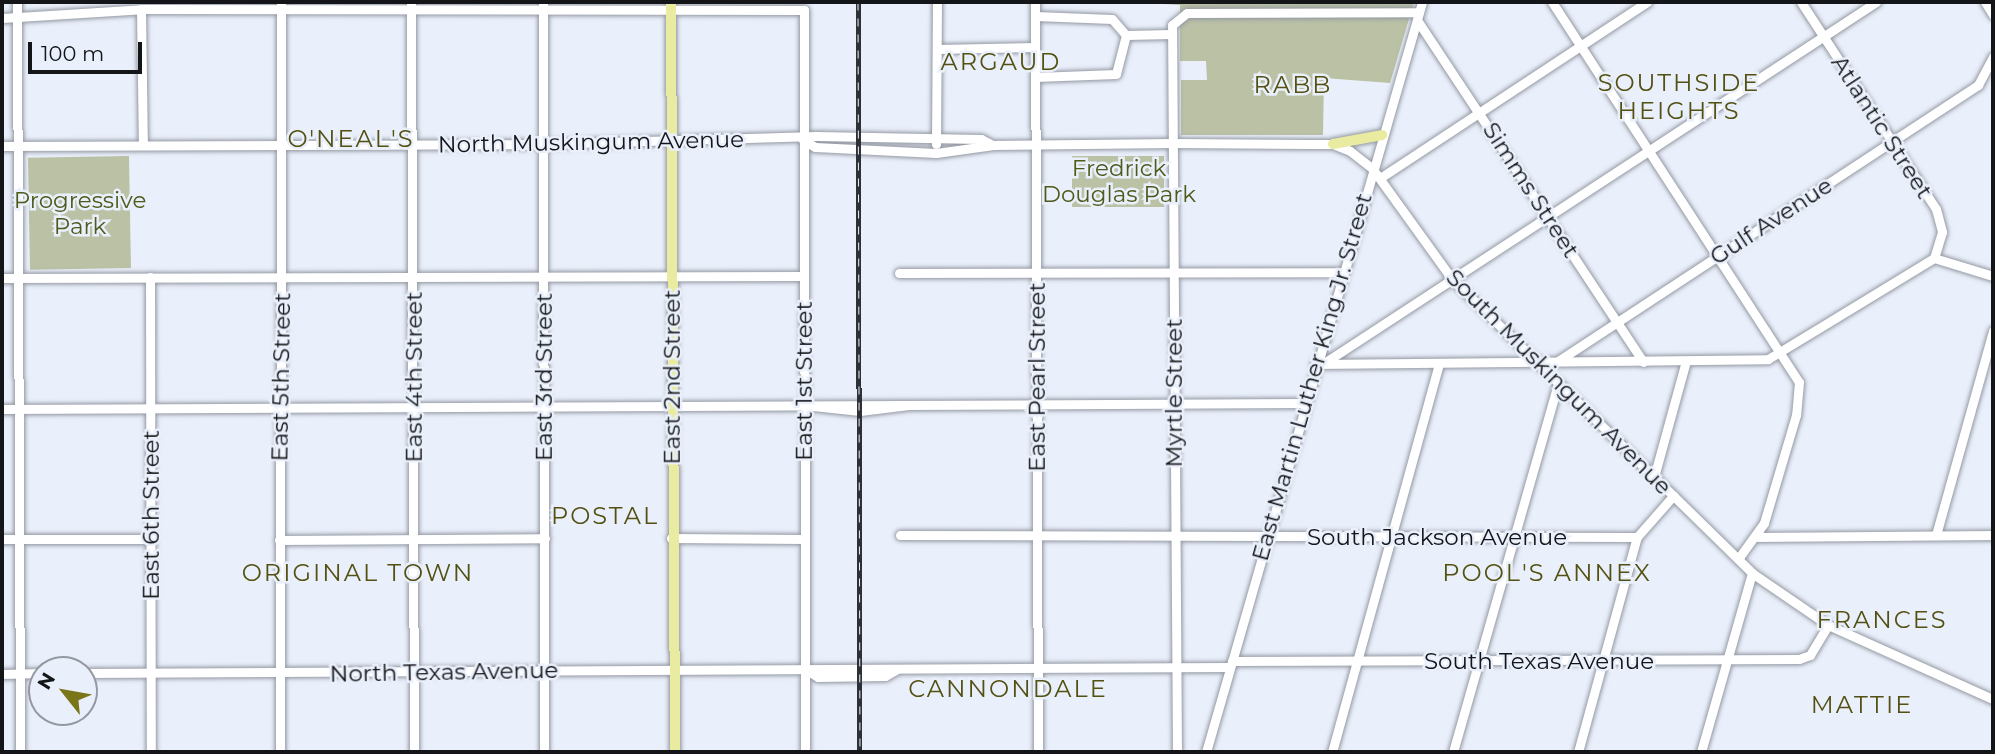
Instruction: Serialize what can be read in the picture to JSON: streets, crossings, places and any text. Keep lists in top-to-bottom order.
{
  "streets": {
    "main road": ["East 2nd Street"],
    "street": [
      "Atlantic Street",
      "North Muskingum Avenue",
      "Simms Street",
      "Gulf Avenue",
      "East 5th Street",
      "East 4th Street",
      "East 3rd Street",
      "East Pearl Street",
      "East Martin Luther King Jr. Street",
      "East 1st Street",
      "South Muskingum Avenue",
      "Myrtle Street",
      "East 6th Street",
      "South Jackson Avenue",
      "South Texas Avenue",
      "North Texas Avenue"
    ]
  },
  "crossings": [
    ["Atlantic Street", "Gulf Avenue"],
    ["North Muskingum Avenue", "East 5th Street"],
    ["North Muskingum Avenue", "East 4th Street"],
    ["North Muskingum Avenue", "East 3rd Street"],
    ["North Muskingum Avenue", "East 2nd Street"],
    ["North Muskingum Avenue", "East 1st Street"],
    ["Simms Street", "Gulf Avenue"],
    ["Simms Street", "East Martin Luther King Jr. Street"],
    ["East 5th Street", "North Texas Avenue"],
    ["East 4th Street", "North Texas Avenue"],
    ["East 3rd Street", "North Texas Avenue"],
    ["East 2nd Street", "East 1st Street"],
    ["East 2nd Street", "North Texas Avenue"],
    ["East Pearl Street", "South Jackson Avenue"],
    ["East Pearl Street", "South Texas Avenue"],
    ["East Martin Luther King Jr. Street", "South Muskingum Avenue"],
    ["East Martin Luther King Jr. Street", "South Jackson Avenue"],
    ["East Martin Luther King Jr. Street", "South Texas Avenue"],
    ["East 1st Street", "South Texas Avenue"],
    ["East 1st Street", "North Texas Avenue"],
    ["South Muskingum Avenue", "South Texas Avenue"],
    ["Myrtle Street", "South Jackson Avenue"],
    ["Myrtle Street", "South Texas Avenue"],
    ["East 6th Street", "North Texas Avenue"],
    ["South Texas Avenue", "North Texas Avenue"]
  ],
  "districts": [
    "ARGAUD",
    "SOUTHSIDE HEIGHTS",
    "RABB",
    "O'NEAL'S",
    "POSTAL",
    "ORIGINAL TOWN",
    "POOL'S ANNEX",
    "FRANCES",
    "CANNONDALE",
    "MATTIE"
  ],
  "parks": ["Fredrick Douglas Park", "Progressive Park"],
  "scale_bar": "100 m",
  "north": "top left"
}
